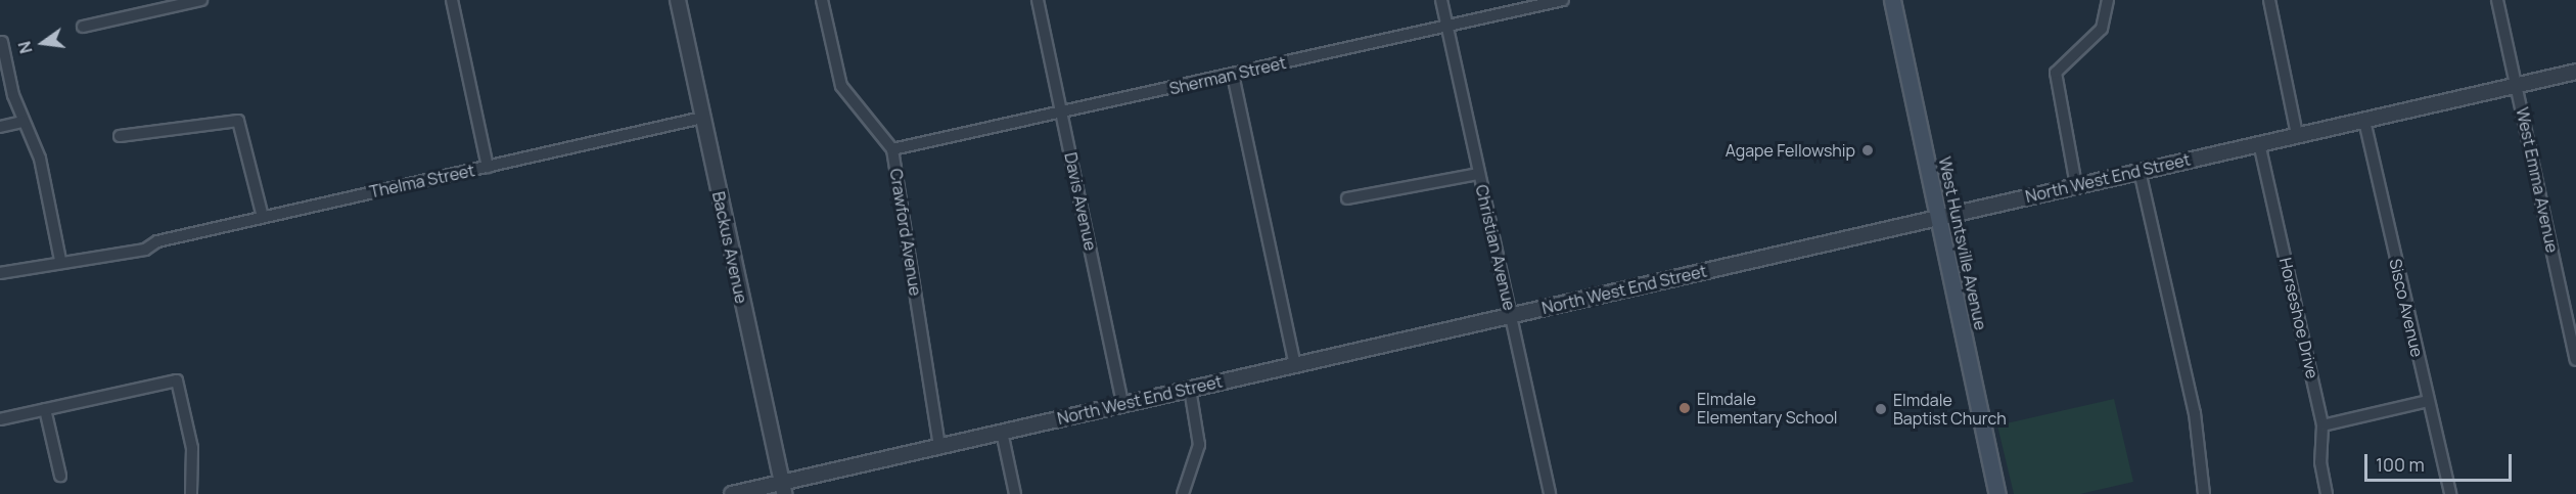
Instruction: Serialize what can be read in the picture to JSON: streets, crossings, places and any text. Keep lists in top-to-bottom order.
{
  "streets": {
    "main road": ["West Huntsville Avenue"],
    "street": [
      "Sherman Street",
      "North West End Street",
      "West Emma Avenue",
      "Thelma Street",
      "Davis Avenue",
      "Crawford Avenue",
      "Backus Avenue",
      "Christian Avenue",
      "Sisco Avenue",
      "Horseshoe Drive"
    ]
  },
  "crossings": [
    ["Sherman Street", "Davis Avenue"],
    ["Sherman Street", "Crawford Avenue"],
    ["Sherman Street", "Christian Avenue"],
    ["North West End Street", "West Emma Avenue"],
    ["North West End Street", "Davis Avenue"],
    ["North West End Street", "Crawford Avenue"],
    ["North West End Street", "West Huntsville Avenue"],
    ["North West End Street", "Backus Avenue"],
    ["North West End Street", "Christian Avenue"],
    ["North West End Street", "Sisco Avenue"],
    ["North West End Street", "Horseshoe Drive"],
    ["Thelma Street", "Backus Avenue"]
  ],
  "places": ["Agape Fellowship", "Elmdale Elementary School", "Elmdale Baptist Church"],
  "scale_bar": "100 m",
  "north": "left"
}
